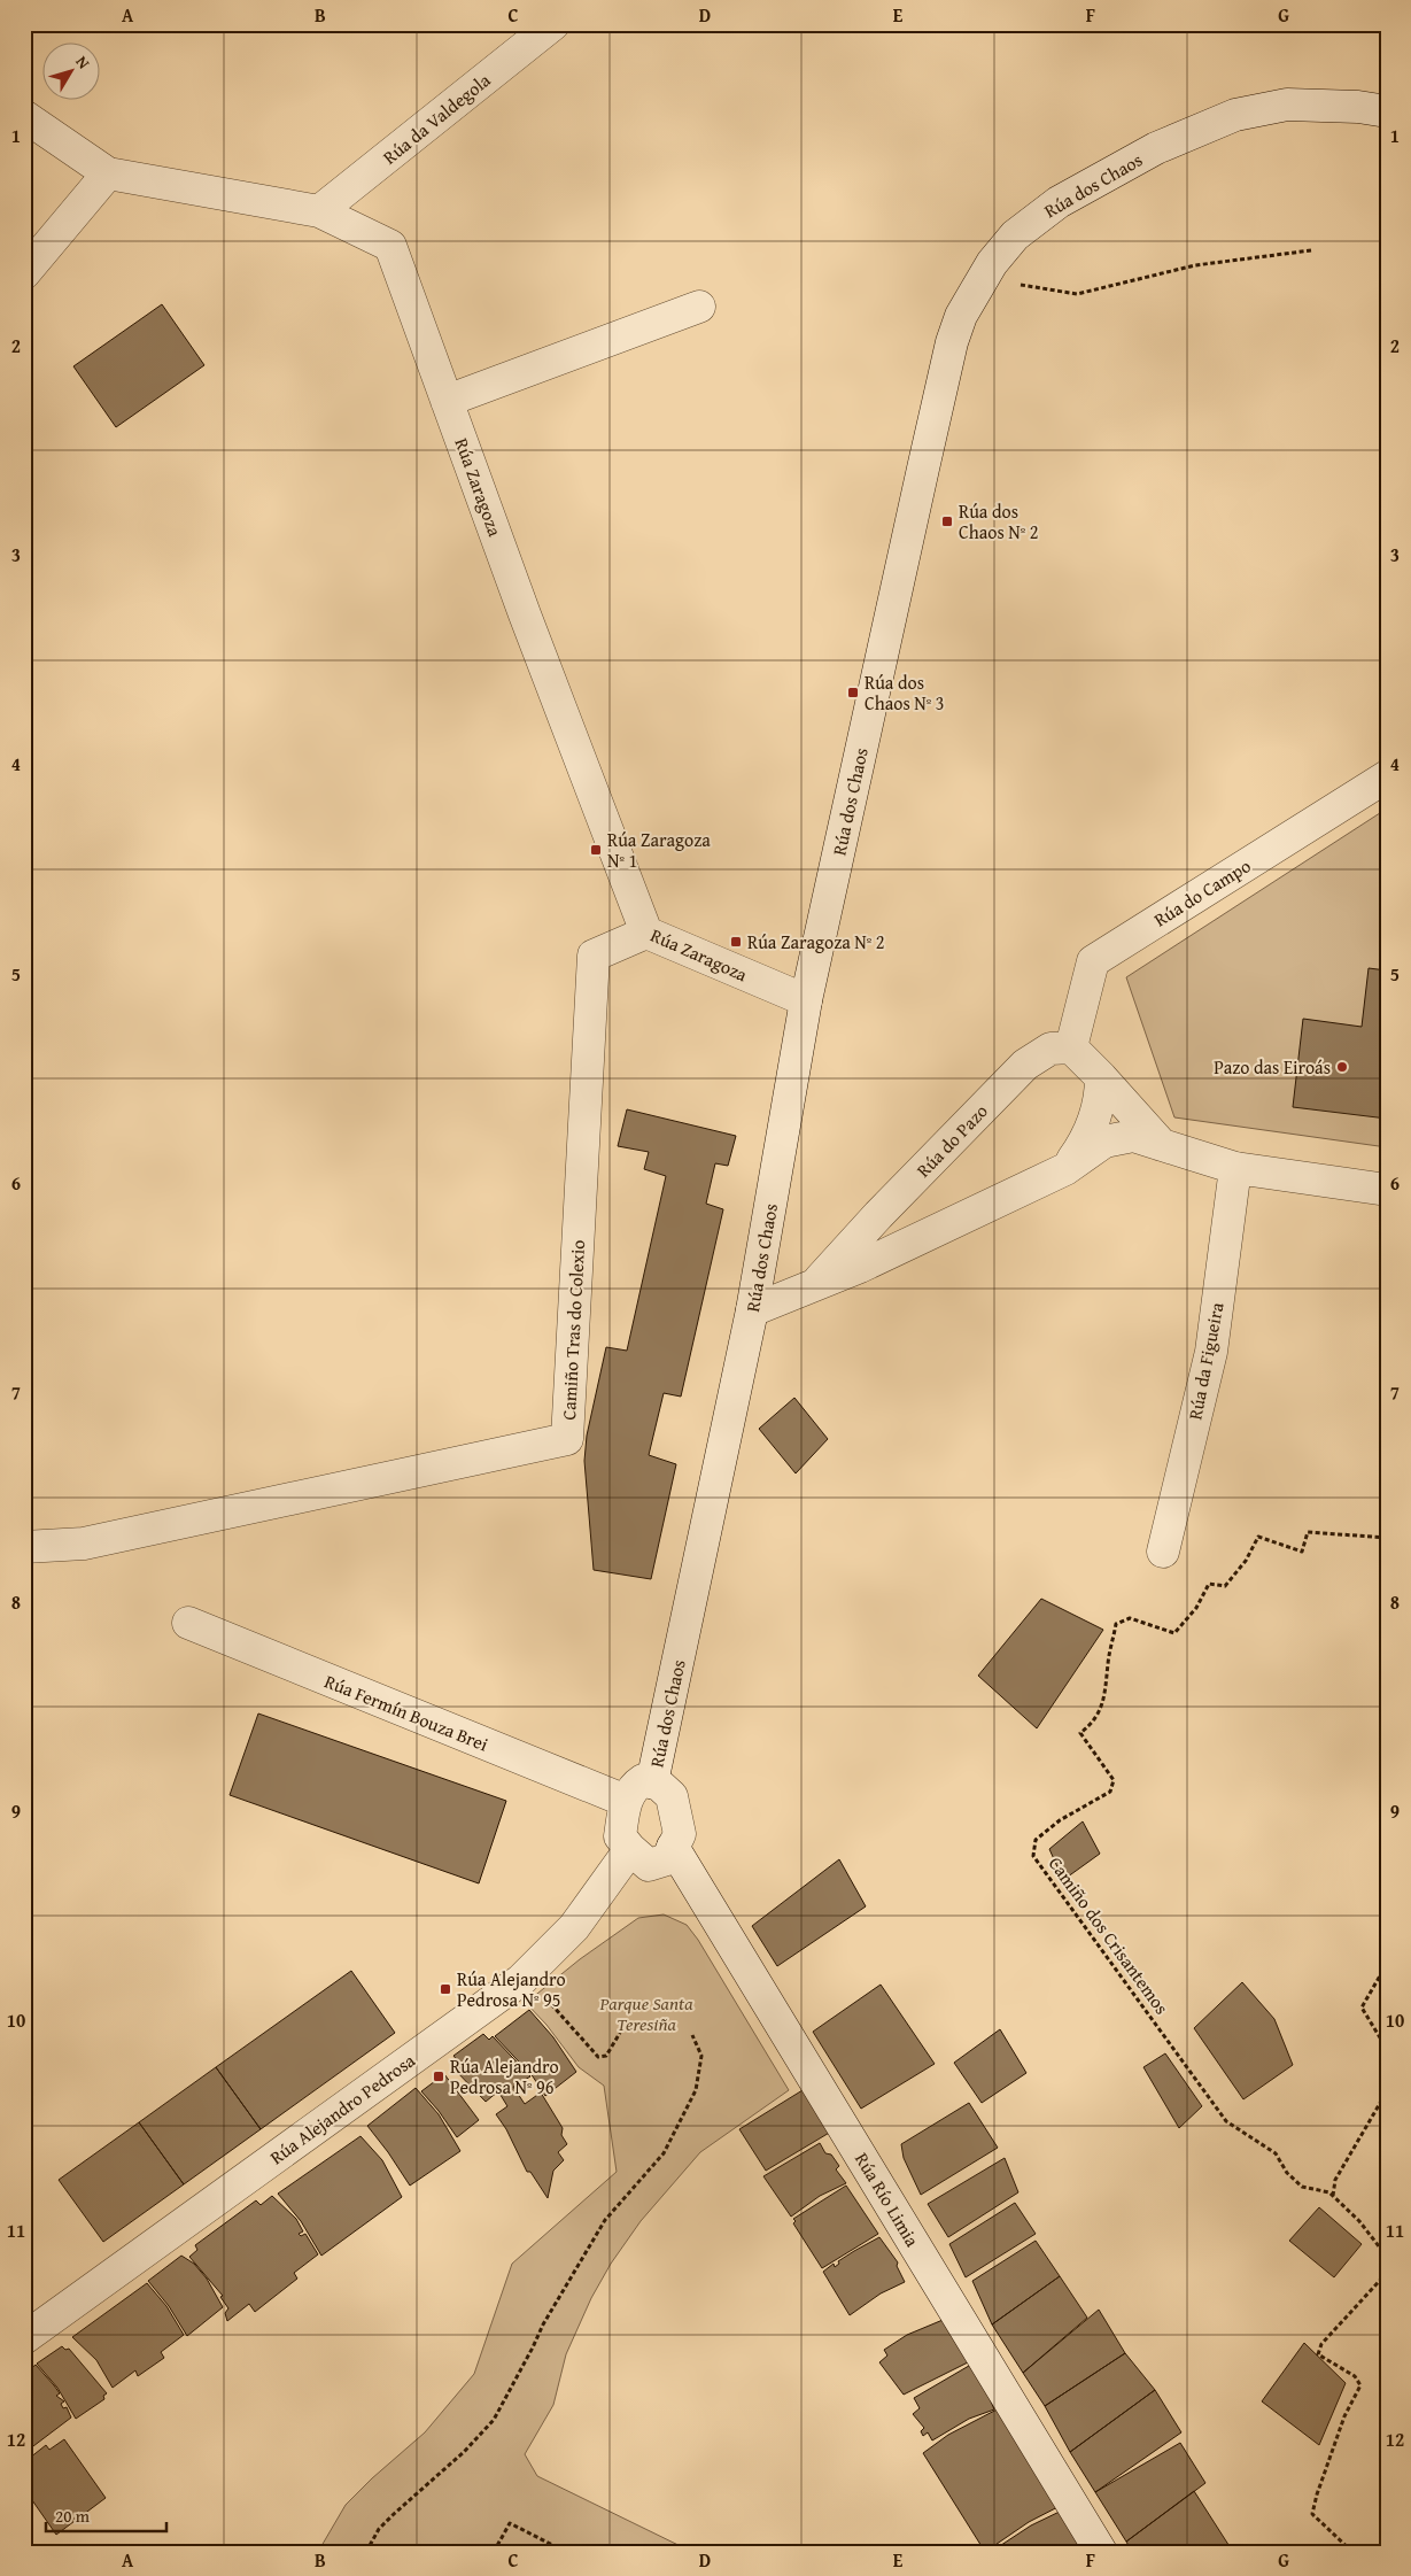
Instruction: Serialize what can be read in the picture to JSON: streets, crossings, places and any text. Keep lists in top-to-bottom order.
{
  "streets": {
    "street": [
      "Rúa da Valdegola",
      "Rúa dos Chaos",
      "Rúa Zaragoza",
      "Rúa do Campo",
      "Rúa do Pazo",
      "Camiño Tras do Colexio",
      "Rúa da Figueira",
      "Rúa Fermín Bouza Brei",
      "Rúa Alejandro Pedrosa",
      "Rúa Río Limia"
    ],
    "path": ["Camiño dos Crisantemos"]
  },
  "crossings": [
    ["Rúa da Valdegola", "Rúa Zaragoza"],
    ["Rúa dos Chaos", "Rúa Zaragoza"],
    ["Rúa dos Chaos", "Rúa do Pazo"],
    ["Rúa dos Chaos", "Rúa Fermín Bouza Brei"],
    ["Rúa dos Chaos", "Rúa Alejandro Pedrosa"],
    ["Rúa dos Chaos", "Rúa Río Limia"],
    ["Rúa Zaragoza", "Camiño Tras do Colexio"],
    ["Rúa do Campo", "Rúa do Pazo"],
    ["Rúa do Pazo", "Rúa da Figueira"],
    ["Rúa Fermín Bouza Brei", "Rúa Alejandro Pedrosa"],
    ["Rúa Fermín Bouza Brei", "Rúa Río Limia"],
    ["Rúa Alejandro Pedrosa", "Rúa Río Limia"]
  ],
  "parks": ["Parque Santa Teresiña"],
  "places": {
    "transit": [
      "Rúa dos Chaos Nº 2",
      "Rúa dos Chaos Nº 3",
      "Rúa Zaragoza Nº 1",
      "Rúa Zaragoza Nº 2",
      "Rúa Alejandro Pedrosa Nº 95",
      "Rúa Alejandro Pedrosa Nº 96"
    ],
    "other": ["Pazo das Eiroás"]
  },
  "scale_bar": "20 m",
  "north": "top right",
  "grid": {
    "columns": [
      "A",
      "B",
      "C",
      "D",
      "E",
      "F",
      "G"
    ],
    "rows": [
      "1",
      "2",
      "3",
      "4",
      "5",
      "6",
      "7",
      "8",
      "9",
      "10",
      "11",
      "12"
    ]
  }
}
